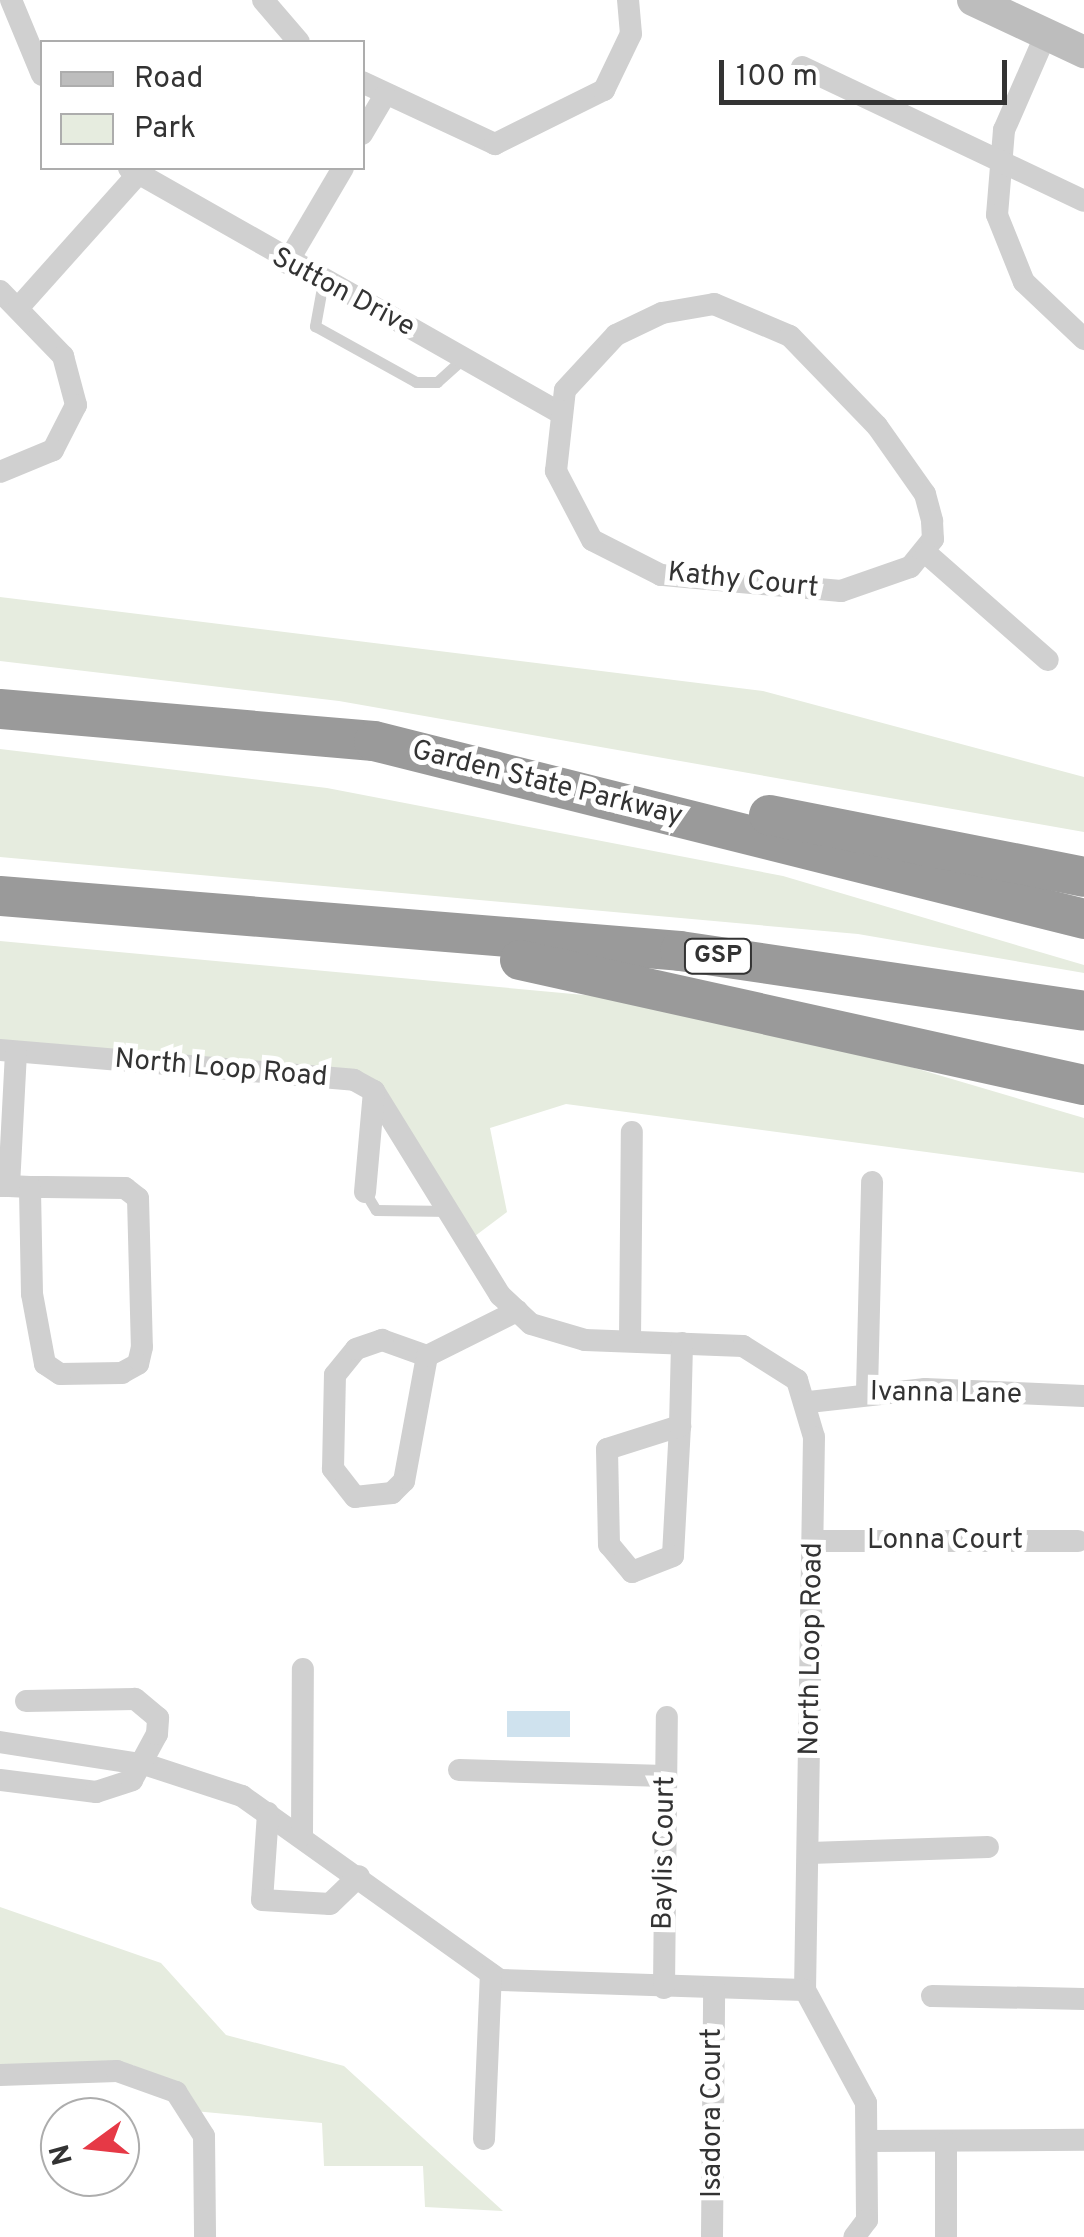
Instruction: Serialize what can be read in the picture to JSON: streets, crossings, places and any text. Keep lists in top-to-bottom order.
{
  "streets": {
    "highway": ["Garden State Parkway", "GSP"],
    "street": [
      "Sutton Drive",
      "Kathy Court",
      "North Loop Road",
      "Ivanna Lane",
      "Lonna Court",
      "Baylis Court",
      "Isadora Court"
    ]
  },
  "crossings": [
    ["Sutton Drive", "Kathy Court"],
    ["North Loop Road", "Ivanna Lane"],
    ["North Loop Road", "Lonna Court"]
  ],
  "legend": ["Road", "Park"],
  "scale_bar": "100 m",
  "north": "left"
}
